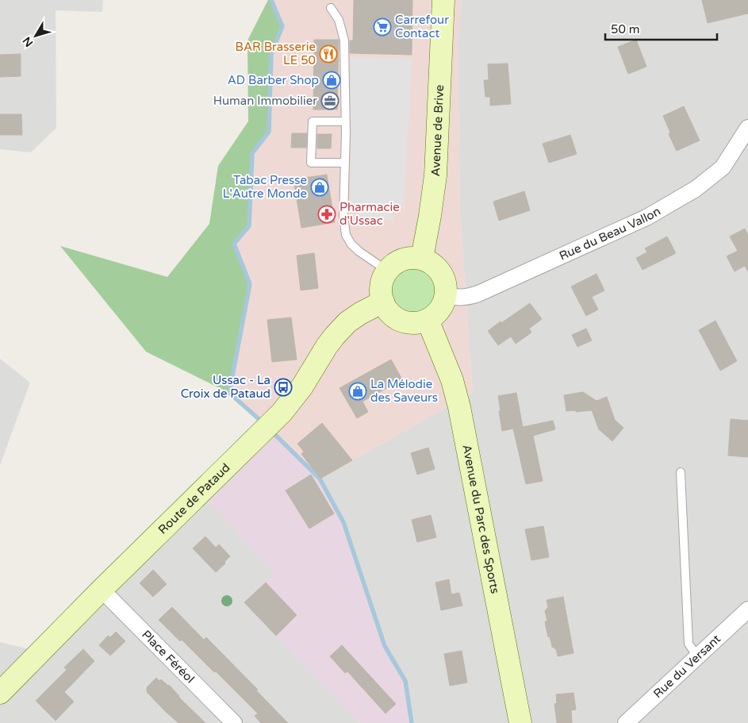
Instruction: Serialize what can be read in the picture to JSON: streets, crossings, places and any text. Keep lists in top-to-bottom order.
{
  "streets": {
    "street": [
      "Avenue de Brive",
      "Rue du Beau Vallon",
      "Route de Pataud",
      "Avenue du Parc des Sports",
      "Place Féréol",
      "Rue du Versant"
    ]
  },
  "crossings": [
    ["Avenue de Brive", "Rue du Beau Vallon"],
    ["Avenue de Brive", "Route de Pataud"],
    ["Avenue de Brive", "Avenue du Parc des Sports"],
    ["Rue du Beau Vallon", "Route de Pataud"],
    ["Rue du Beau Vallon", "Avenue du Parc des Sports"],
    ["Route de Pataud", "Avenue du Parc des Sports"],
    ["Route de Pataud", "Place Féréol"]
  ],
  "places": {
    "supermarket": ["Carrefour Contact"],
    "restaurant": ["BAR Brasserie LE 50"],
    "shop": ["AD Barber Shop", "Tabac Presse L'Autre Monde", "La Mélodie des Saveurs"],
    "office": ["Human Immobilier"],
    "pharmacy": ["Pharmacie d'Ussac"],
    "bus stop": ["Ussac - La Croix de Pataud"]
  },
  "scale_bar": "50 m",
  "north": "bottom left"
}
